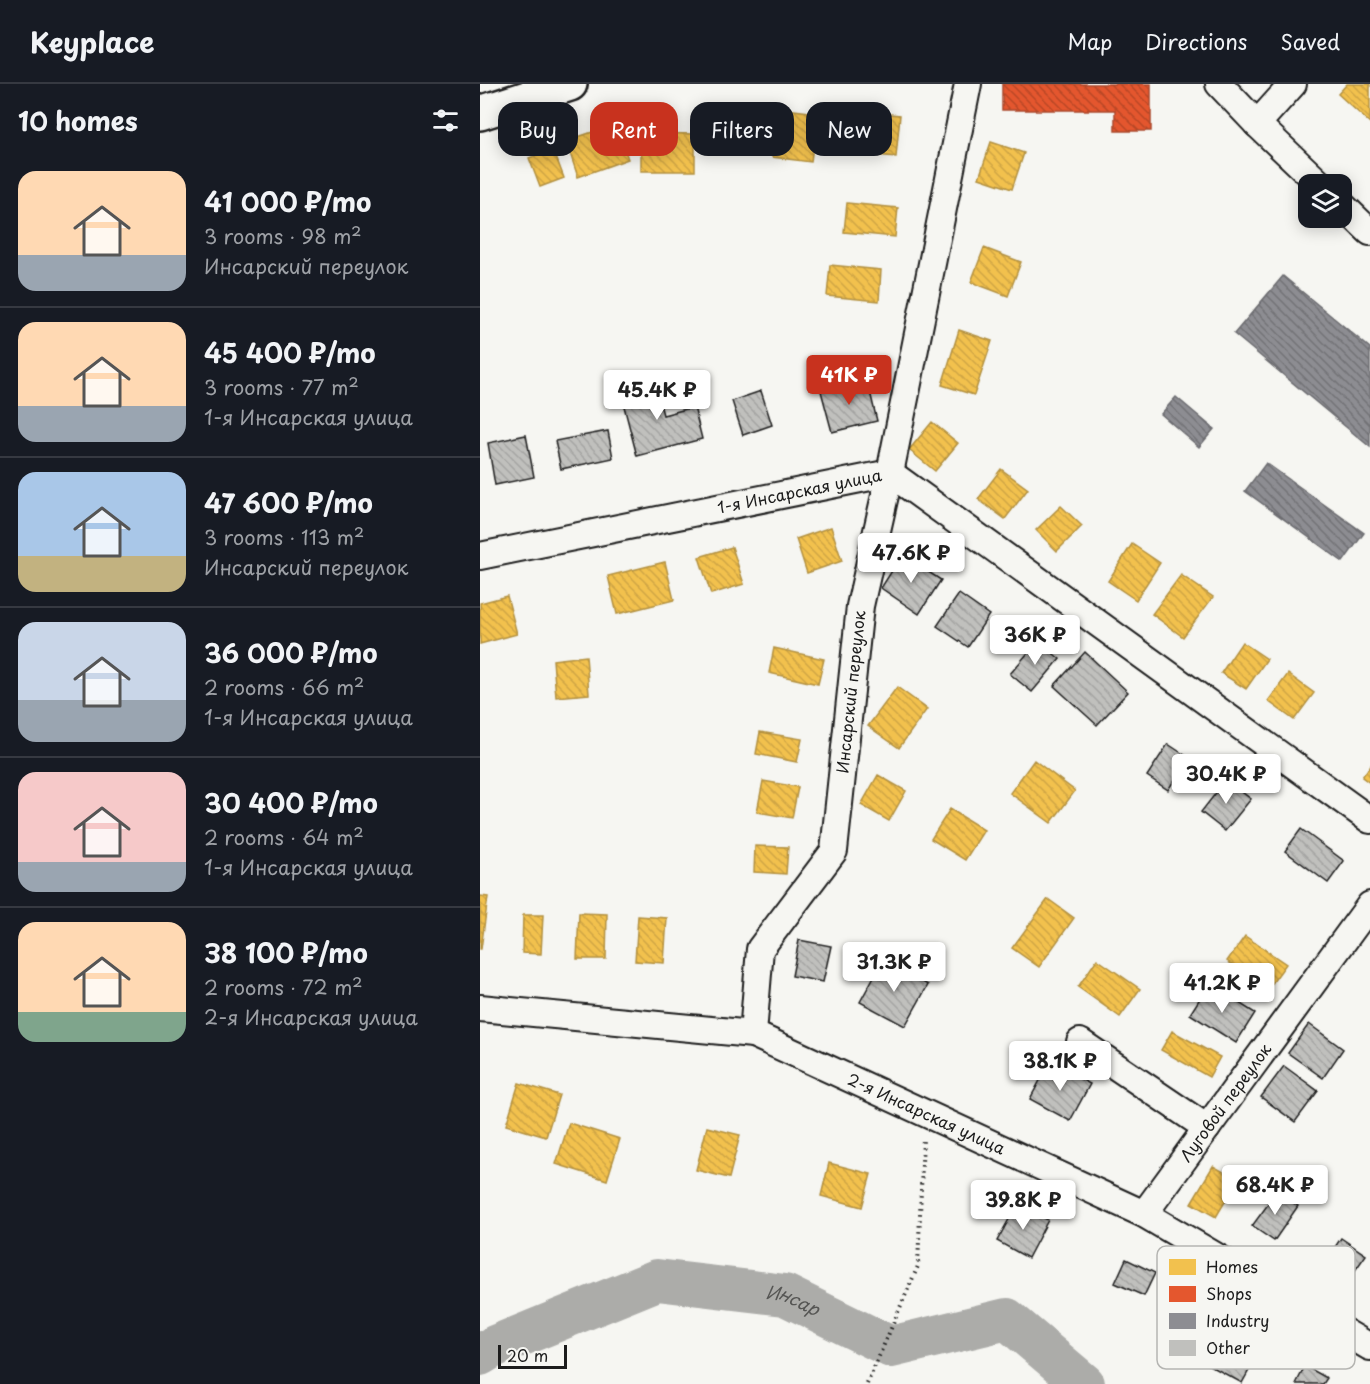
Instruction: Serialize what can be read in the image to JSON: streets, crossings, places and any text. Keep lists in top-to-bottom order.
{
  "streets": {
    "street": [
      "1-я Инсарская улица",
      "Инсарский переулок",
      "Луговой переулок",
      "2-я Инсарская улица"
    ]
  },
  "crossings": [
    ["1-я Инсарская улица", "Инсарский переулок"],
    ["Инсарский переулок", "2-я Инсарская улица"],
    ["Луговой переулок", "2-я Инсарская улица"]
  ],
  "water": ["Инсар"],
  "legend": [
    "Homes",
    "Shops",
    "Industry",
    "Other"
  ],
  "scale_bar": "20 m",
  "page": {
    "header": "Keyplace",
    "nav": ["Map", "Directions", "Saved"],
    "heading": "10 homes",
    "chip": [
      "Buy",
      "Rent",
      "Filters",
      "New"
    ],
    "list": [
      {
        "name": "41 000 ₽/mo",
        "note": "3 rooms · 98 m² · Инсарский переулок"
      },
      {
        "name": "45 400 ₽/mo",
        "note": "3 rooms · 77 m² · 1-я Инсарская улица"
      },
      {
        "name": "47 600 ₽/mo",
        "note": "3 rooms · 113 m² · Инсарский переулок"
      },
      {
        "name": "36 000 ₽/mo",
        "note": "2 rooms · 66 m² · 1-я Инсарская улица"
      },
      {
        "name": "30 400 ₽/mo",
        "note": "2 rooms · 64 m² · 1-я Инсарская улица"
      },
      {
        "name": "38 100 ₽/mo",
        "note": "2 rooms · 72 m² · 2-я Инсарская улица"
      }
    ],
    "price": [
      "41K ₽",
      "45.4K ₽",
      "47.6K ₽",
      "36K ₽",
      "30.4K ₽",
      "31.3K ₽",
      "41.2K ₽",
      "38.1K ₽",
      "68.4K ₽",
      "39.8K ₽"
    ],
    "scale": "20 m"
  }
}
